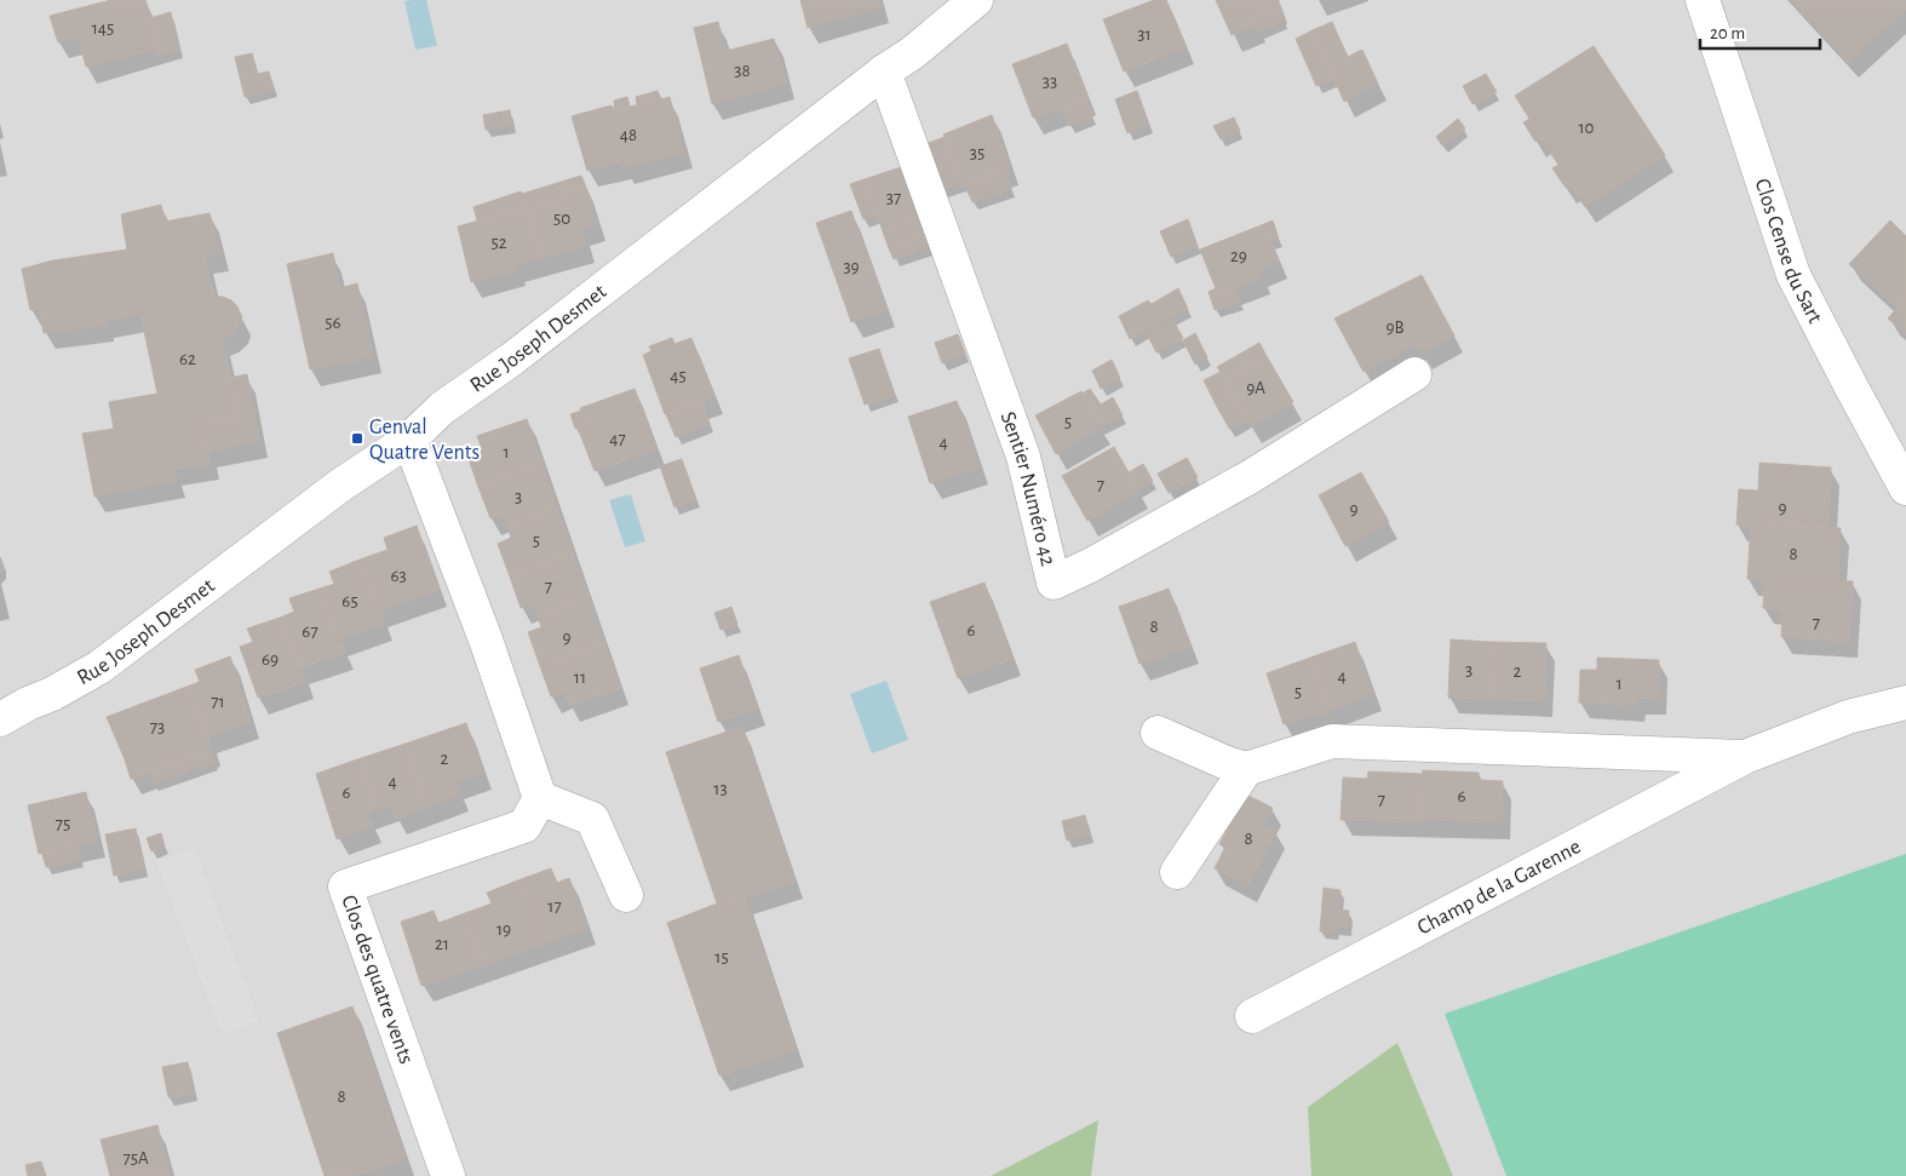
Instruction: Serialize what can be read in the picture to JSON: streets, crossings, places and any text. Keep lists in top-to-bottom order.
{
  "streets": {
    "street": [
      "Clos Cense du Sart",
      "Rue Joseph Desmet",
      "Sentier Numéro 42",
      "Champ de la Garenne",
      "Clos des quatre vents"
    ]
  },
  "crossings": [
    ["Rue Joseph Desmet", "Sentier Numéro 42"]
  ],
  "places": {
    "transit": ["Genval Quatre Vents"]
  },
  "house_numbers": [
    "145",
    "31",
    "38",
    "33",
    "10",
    "48",
    "35",
    "37",
    "50",
    "52",
    "29",
    "39",
    "56",
    "9B",
    "62",
    "45",
    "9A",
    "5",
    "47",
    "4",
    "1",
    "7",
    "3",
    "9",
    "9",
    "5",
    "8",
    "63",
    "7",
    "65",
    "7",
    "8",
    "6",
    "67",
    "9",
    "69",
    "3",
    "2",
    "4",
    "11",
    "1",
    "5",
    "71",
    "73",
    "2",
    "4",
    "13",
    "6",
    "6",
    "7",
    "75",
    "8",
    "17",
    "19",
    "21",
    "15",
    "8",
    "75A"
  ],
  "scale_bar": "20 m"
}
